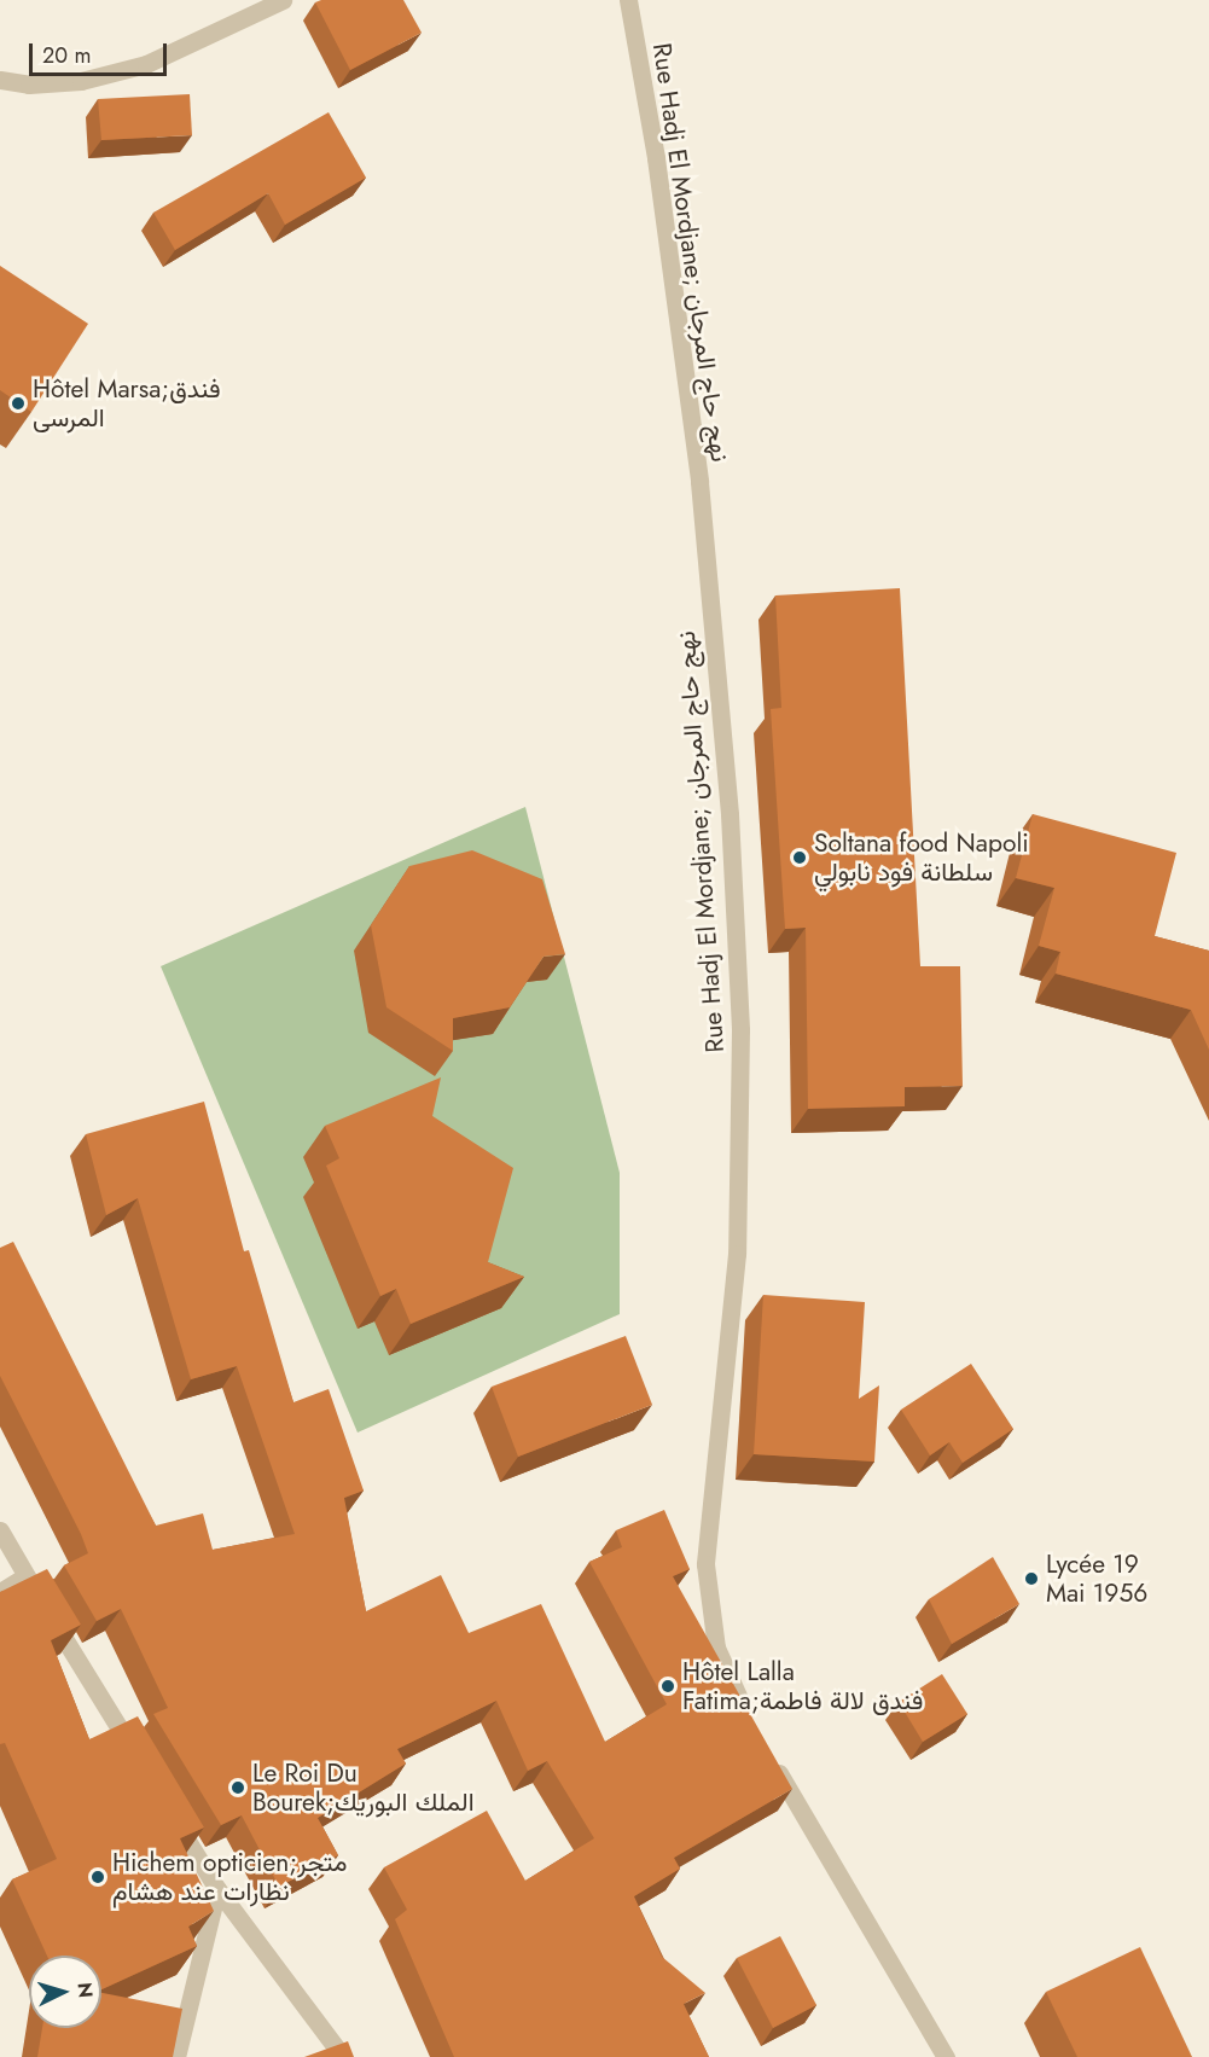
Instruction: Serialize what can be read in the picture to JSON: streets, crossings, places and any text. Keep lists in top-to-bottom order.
{
  "streets": {
    "street": ["Rue Hadj El Mordjane; نهج حاج المرجان"]
  },
  "places": [
    "Hôtel Marsa;فندق المرسى",
    "Soltana food Napoli سلطانة فود نابولي",
    "Lycée 19 Mai 1956",
    "Hôtel Lalla Fatima;فندق لالة فاطمة",
    "Le Roi Du Bourek;الملك البوريك",
    "Hichem opticien;متجر نظارات عند هشام"
  ],
  "scale_bar": "20 m",
  "north": "right"
}
